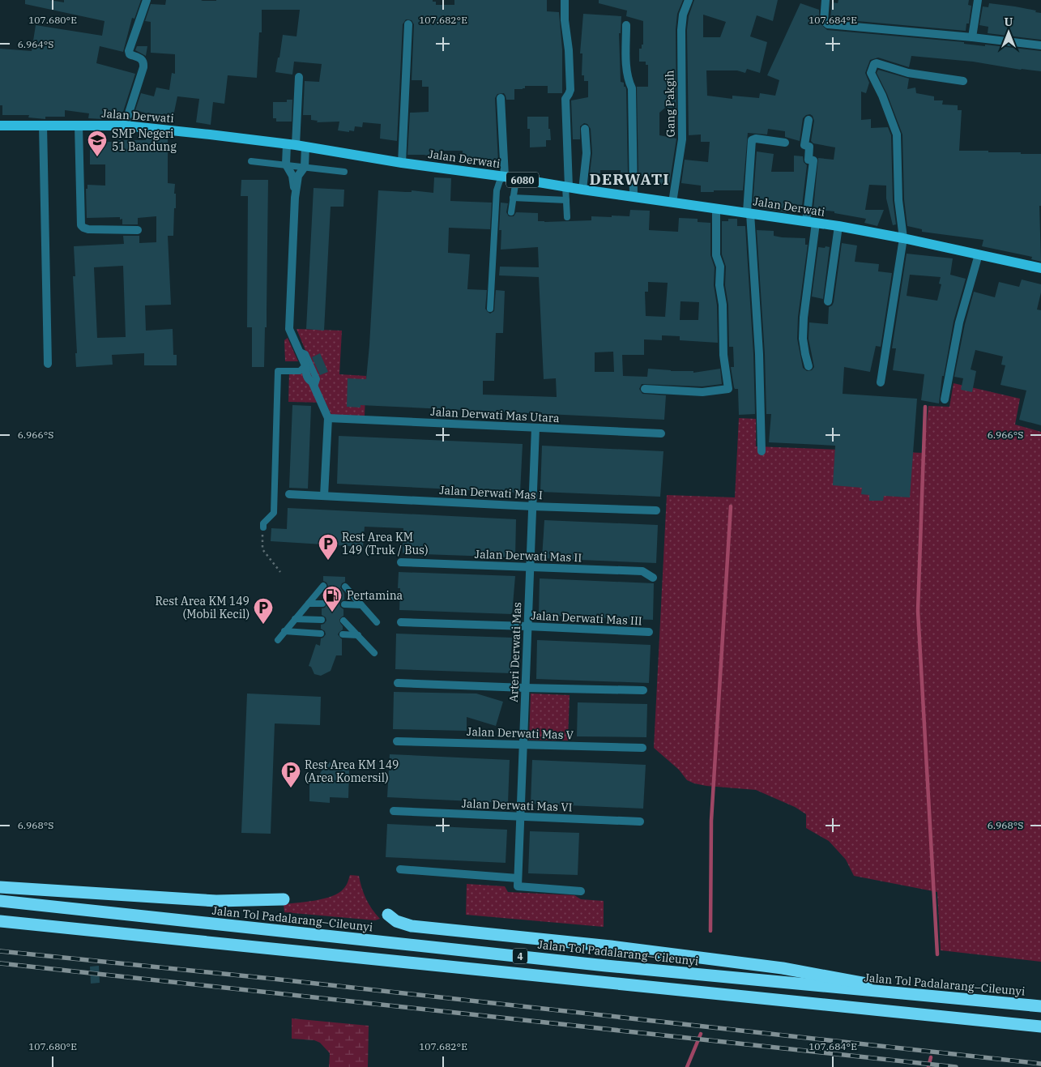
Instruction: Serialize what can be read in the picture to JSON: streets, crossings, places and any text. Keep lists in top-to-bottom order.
{
  "streets": {
    "highway": ["Jalan Tol Padalarang–Cileunyi", "4"],
    "main road": ["Jalan Derwati", "6080"],
    "street": [
      "Gang Pakgih",
      "Jalan Derwati Mas Utara",
      "Jalan Derwati Mas I",
      "Jalan Derwati Mas II",
      "Jalan Derwati Mas III",
      "Arteri Derwati Mas",
      "Jalan Derwati Mas V",
      "Jalan Derwati Mas VI"
    ]
  },
  "crossings": [
    ["Gang Pakgih", "Jalan Derwati"],
    ["Jalan Derwati Mas Utara", "Arteri Derwati Mas"],
    ["Jalan Derwati Mas I", "Arteri Derwati Mas"],
    ["Jalan Derwati Mas II", "Arteri Derwati Mas"],
    ["Jalan Derwati Mas III", "Arteri Derwati Mas"],
    ["Arteri Derwati Mas", "Jalan Derwati Mas V"],
    ["Arteri Derwati Mas", "Jalan Derwati Mas VI"]
  ],
  "districts": ["DERWATI"],
  "places": {
    "school or university": ["SMP Negeri 51 Bandung"],
    "parking": ["Rest Area KM 149 (Truk / Bus)", "Rest Area KM 149 (Mobil Kecil)", "Rest Area KM 149 (Area Komersil)"],
    "fuel station": ["Pertamina"]
  },
  "north": "top",
  "coordinates": [
    "107.680°E",
    "107.682°E",
    "107.684°E",
    "6.964°S",
    "6.966°S",
    "6.968°S"
  ]
}
